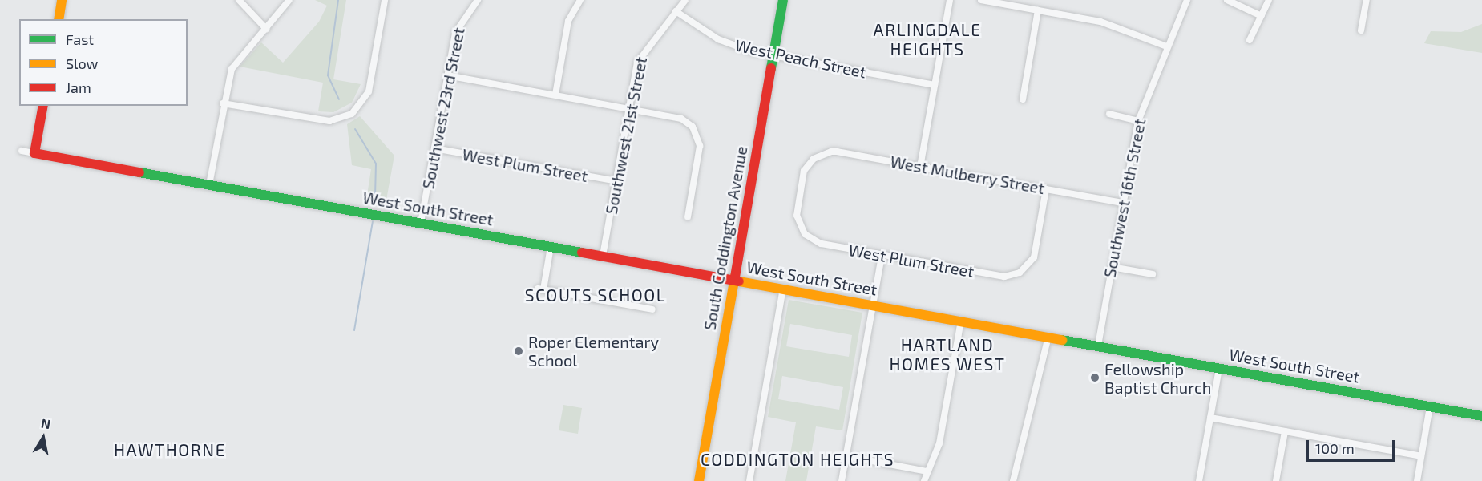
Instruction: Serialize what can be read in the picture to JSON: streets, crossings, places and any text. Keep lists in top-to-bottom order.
{
  "streets": {
    "street": [
      "West Peach Street",
      "Southwest 23rd Street",
      "Southwest 21st Street",
      "West Plum Street",
      "West Mulberry Street",
      "Southwest 16th Street",
      "West South Street",
      "South Coddington Avenue"
    ]
  },
  "crossings": [
    ["West Peach Street", "Southwest 21st Street"],
    ["West Peach Street", "South Coddington Avenue"],
    ["Southwest 23rd Street", "West Plum Street"],
    ["Southwest 23rd Street", "West South Street"],
    ["Southwest 21st Street", "West Plum Street"],
    ["Southwest 21st Street", "West South Street"],
    ["West Plum Street", "West Mulberry Street"],
    ["West Mulberry Street", "Southwest 16th Street"],
    ["Southwest 16th Street", "West South Street"],
    ["West South Street", "South Coddington Avenue"]
  ],
  "districts": [
    "ARLINGDALE HEIGHTS",
    "SCOUTS SCHOOL",
    "HARTLAND HOMES WEST",
    "HAWTHORNE",
    "CODDINGTON HEIGHTS"
  ],
  "places": ["Roper Elementary School", "Fellowship Baptist Church"],
  "legend": ["Fast", "Slow", "Jam"],
  "scale_bar": "100 m",
  "north": "top"
}
